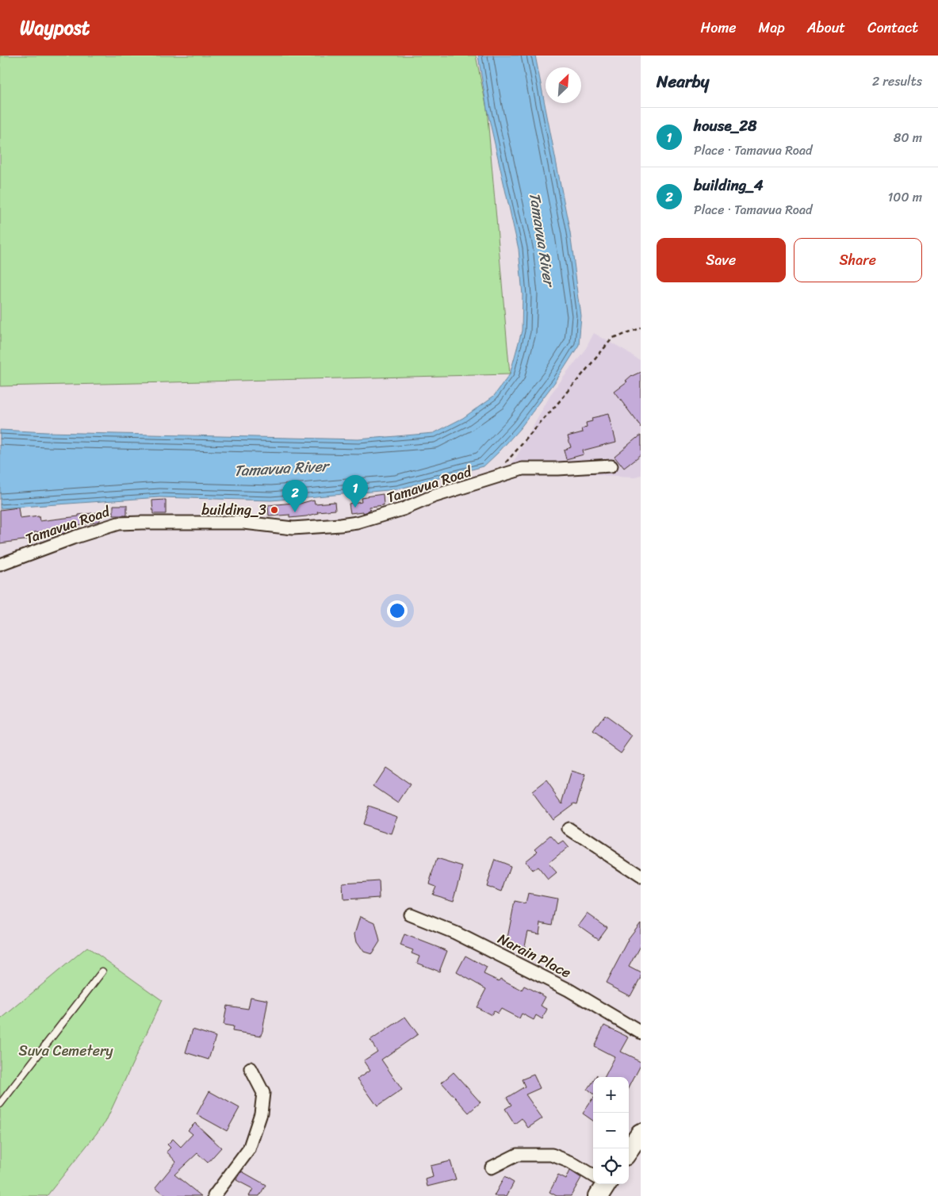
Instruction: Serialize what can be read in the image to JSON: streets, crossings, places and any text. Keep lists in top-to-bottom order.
{
  "streets": {
    "street": ["Tamavua Road", "Narain Place"]
  },
  "water": ["Tamavua River"],
  "parks": ["Suva Cemetery"],
  "places": ["building_3"],
  "north": "top right",
  "page": {
    "header": "Waypost",
    "nav": [
      "Home",
      "Map",
      "About",
      "Contact"
    ],
    "heading": ["Nearby", "2 results"],
    "list": [
      {
        "mark": "1",
        "name": "house_28",
        "note": "Place · Tamavua Road",
        "value": "80 m"
      },
      {
        "mark": "2",
        "name": "building_4",
        "note": "Place · Tamavua Road",
        "value": "100 m"
      }
    ],
    "buttons": ["Save", "Share"],
    "pins": ["1", "2"],
    "map_buttons": ["+", "−"]
  }
}
